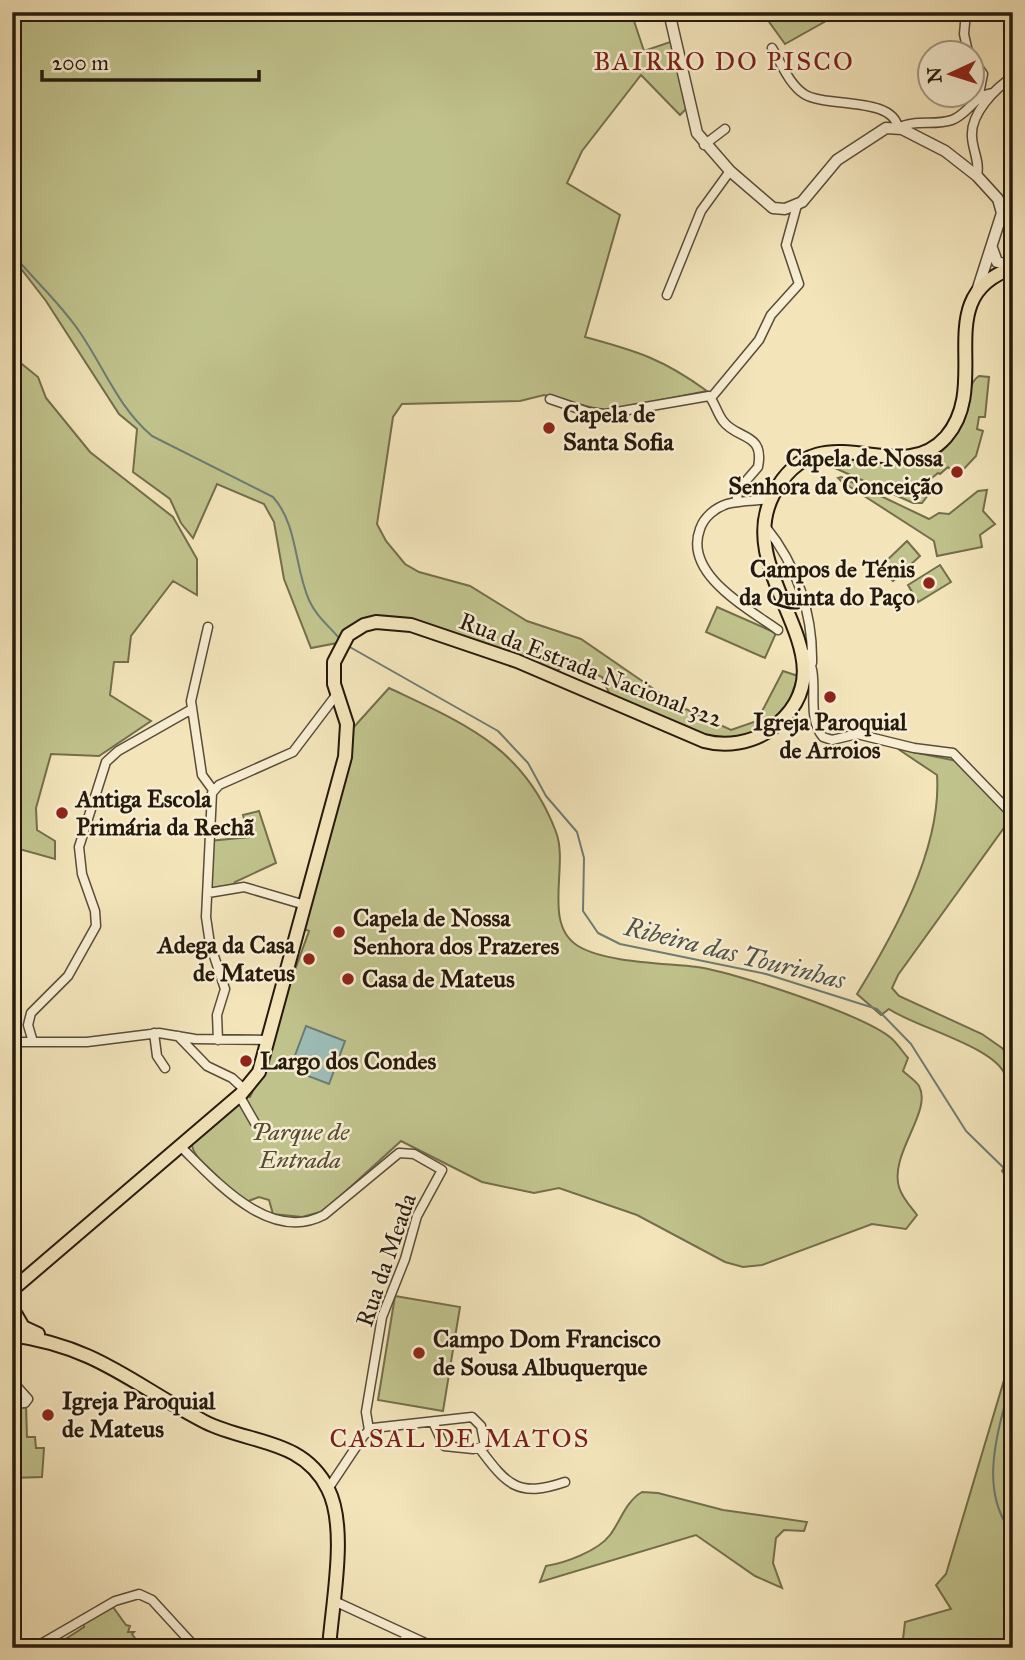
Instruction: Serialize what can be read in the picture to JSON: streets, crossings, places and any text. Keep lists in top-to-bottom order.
{
  "streets": {
    "main road": ["Rua da Estrada Nacional 322"],
    "street": ["Rua da Meada"]
  },
  "crossings": [
    ["Rua da Estrada Nacional 322", "Rua da Meada"]
  ],
  "districts": ["BAIRRO DO PISCO", "CASAL DE MATOS"],
  "water": ["Ribeira das Tourinhas"],
  "parks": ["Parque de Entrada"],
  "places": [
    "Capela de Santa Sofia",
    "Capela de Nossa Senhora da Conceição",
    "Campos de Ténis da Quinta do Paço",
    "Igreja Paroquial de Arroios",
    "Antiga Escola Primária da Rechã",
    "Capela de Nossa Senhora dos Prazeres",
    "Adega da Casa de Mateus",
    "Casa de Mateus",
    "Largo dos Condes",
    "Campo Dom Francisco de Sousa Albuquerque",
    "Igreja Paroquial de Mateus"
  ],
  "scale_bar": "200 m",
  "north": "left"
}
